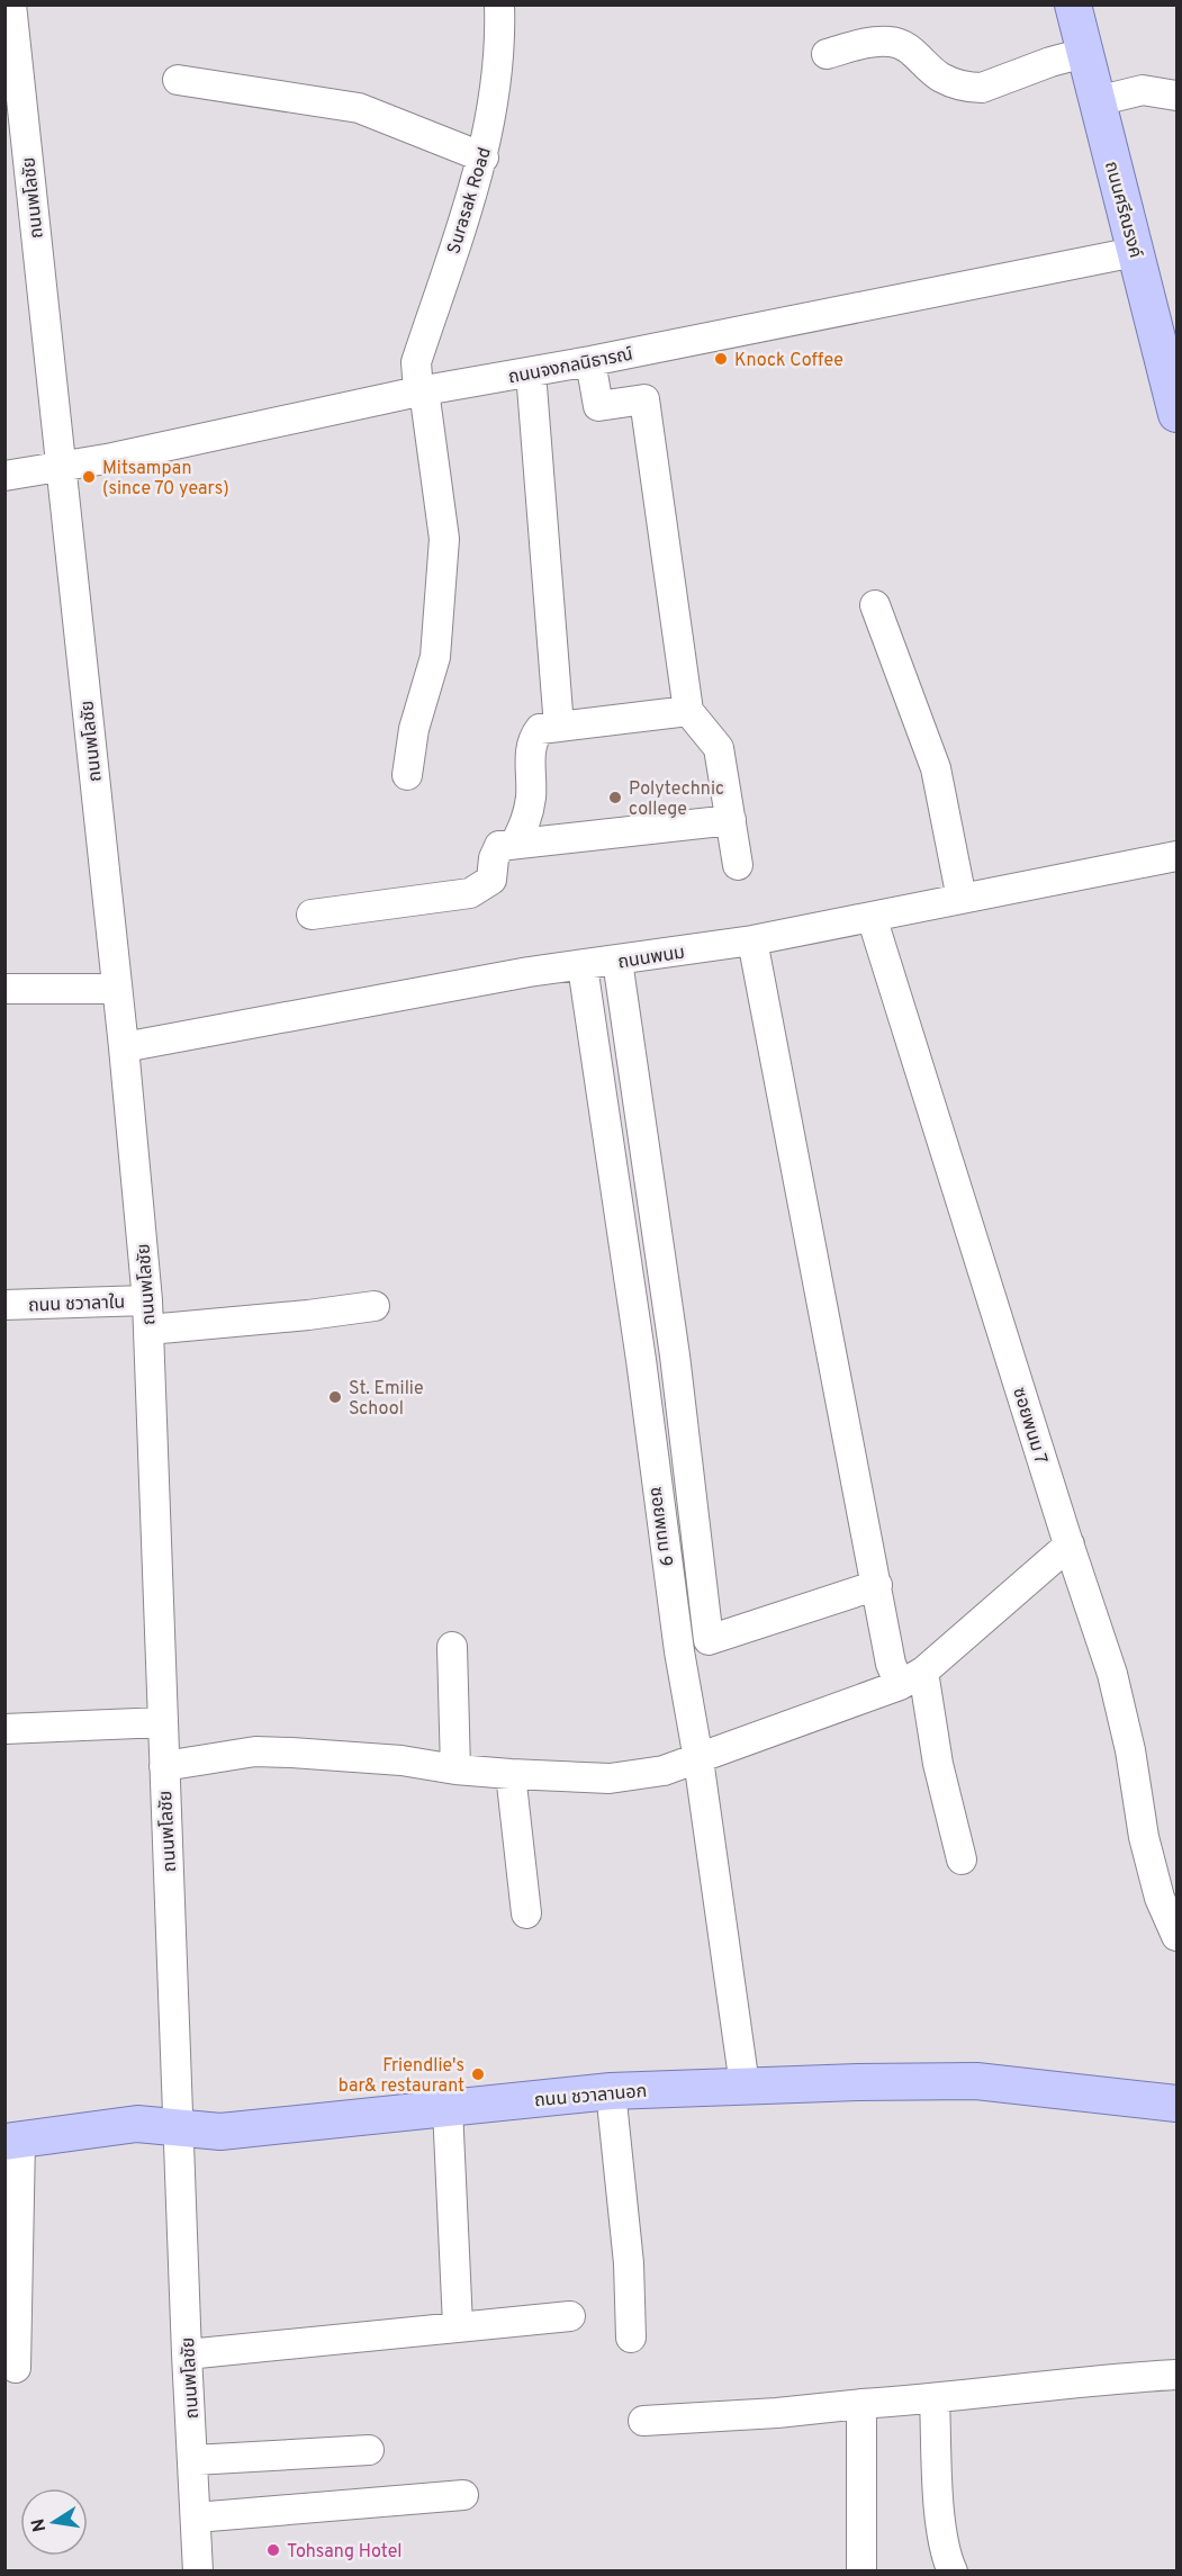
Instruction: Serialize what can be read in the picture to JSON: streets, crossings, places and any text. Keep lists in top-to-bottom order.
{
  "streets": {
    "main road": ["ถนนศรีณรงค์", "ถนน ชวาลานอก"],
    "street": [
      "ถนนพโลชัย",
      "Surasak Road",
      "ถนนจงกลนิธารณ์",
      "ถนนพนม",
      "ถนน ชวาลาใน",
      "ซอยพนม 7",
      "ซอยพนม 9"
    ]
  },
  "crossings": [
    ["ถนนพโลชัย", "ถนนจงกลนิธารณ์"],
    ["ถนนพโลชัย", "ถนนพนม"],
    ["ถนนพโลชัย", "ถนน ชวาลาใน"],
    ["ถนนพโลชัย", "ถนน ชวาลานอก"],
    ["Surasak Road", "ถนนจงกลนิธารณ์"],
    ["ถนนศรีณรงค์", "ถนนจงกลนิธารณ์"],
    ["ถนนพนม", "ซอยพนม 7"],
    ["ถนนพนม", "ซอยพนม 9"],
    ["ซอยพนม 9", "ถนน ชวาลานอก"]
  ],
  "places": [
    "Knock Coffee",
    "Mitsampan (since 70 years)",
    "Polytechnic college",
    "St. Emilie School",
    "Friendlie's bar& restaurant",
    "Tohsang Hotel"
  ],
  "north": "left"
}
